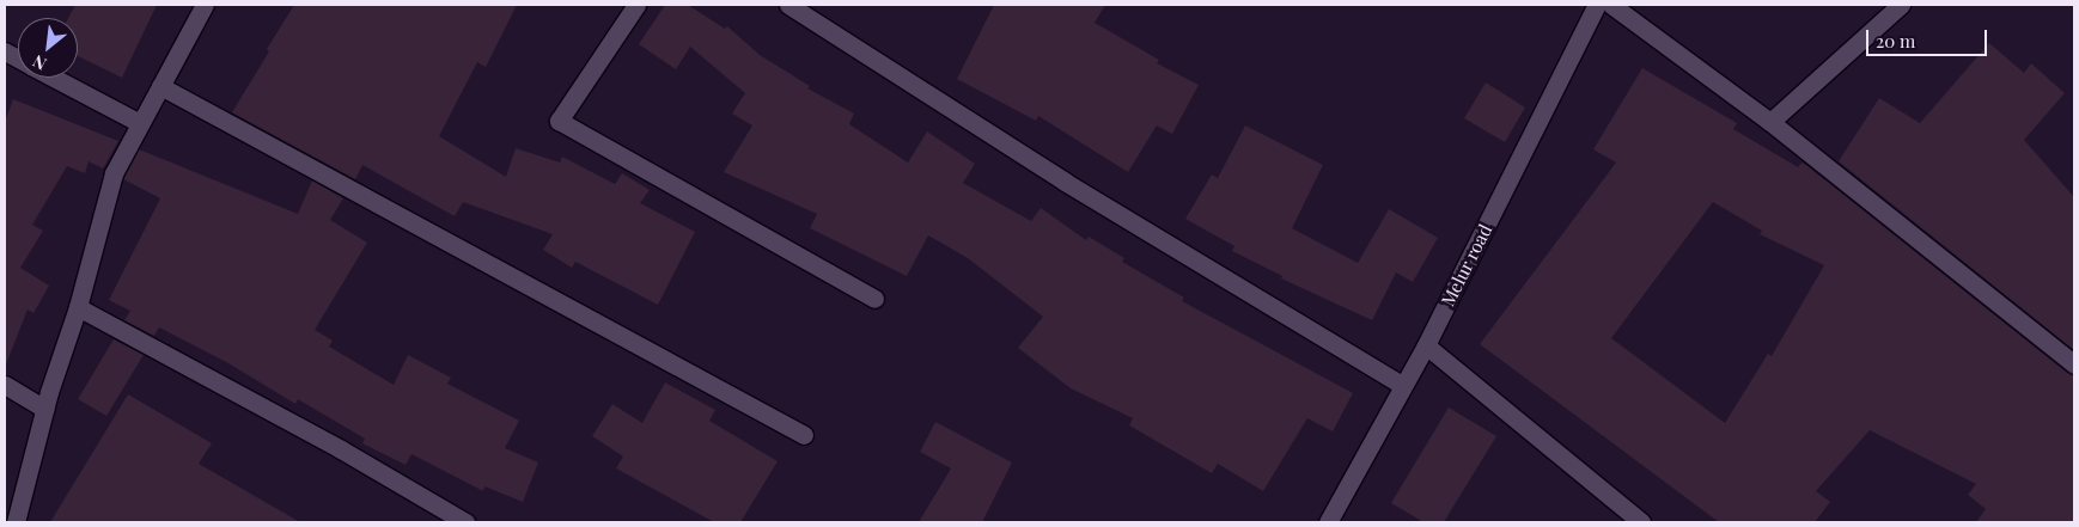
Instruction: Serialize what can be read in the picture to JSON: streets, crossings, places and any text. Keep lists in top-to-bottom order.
{
  "streets": {
    "street": ["Melur road"]
  },
  "scale_bar": "20 m",
  "north": "bottom left"
}
